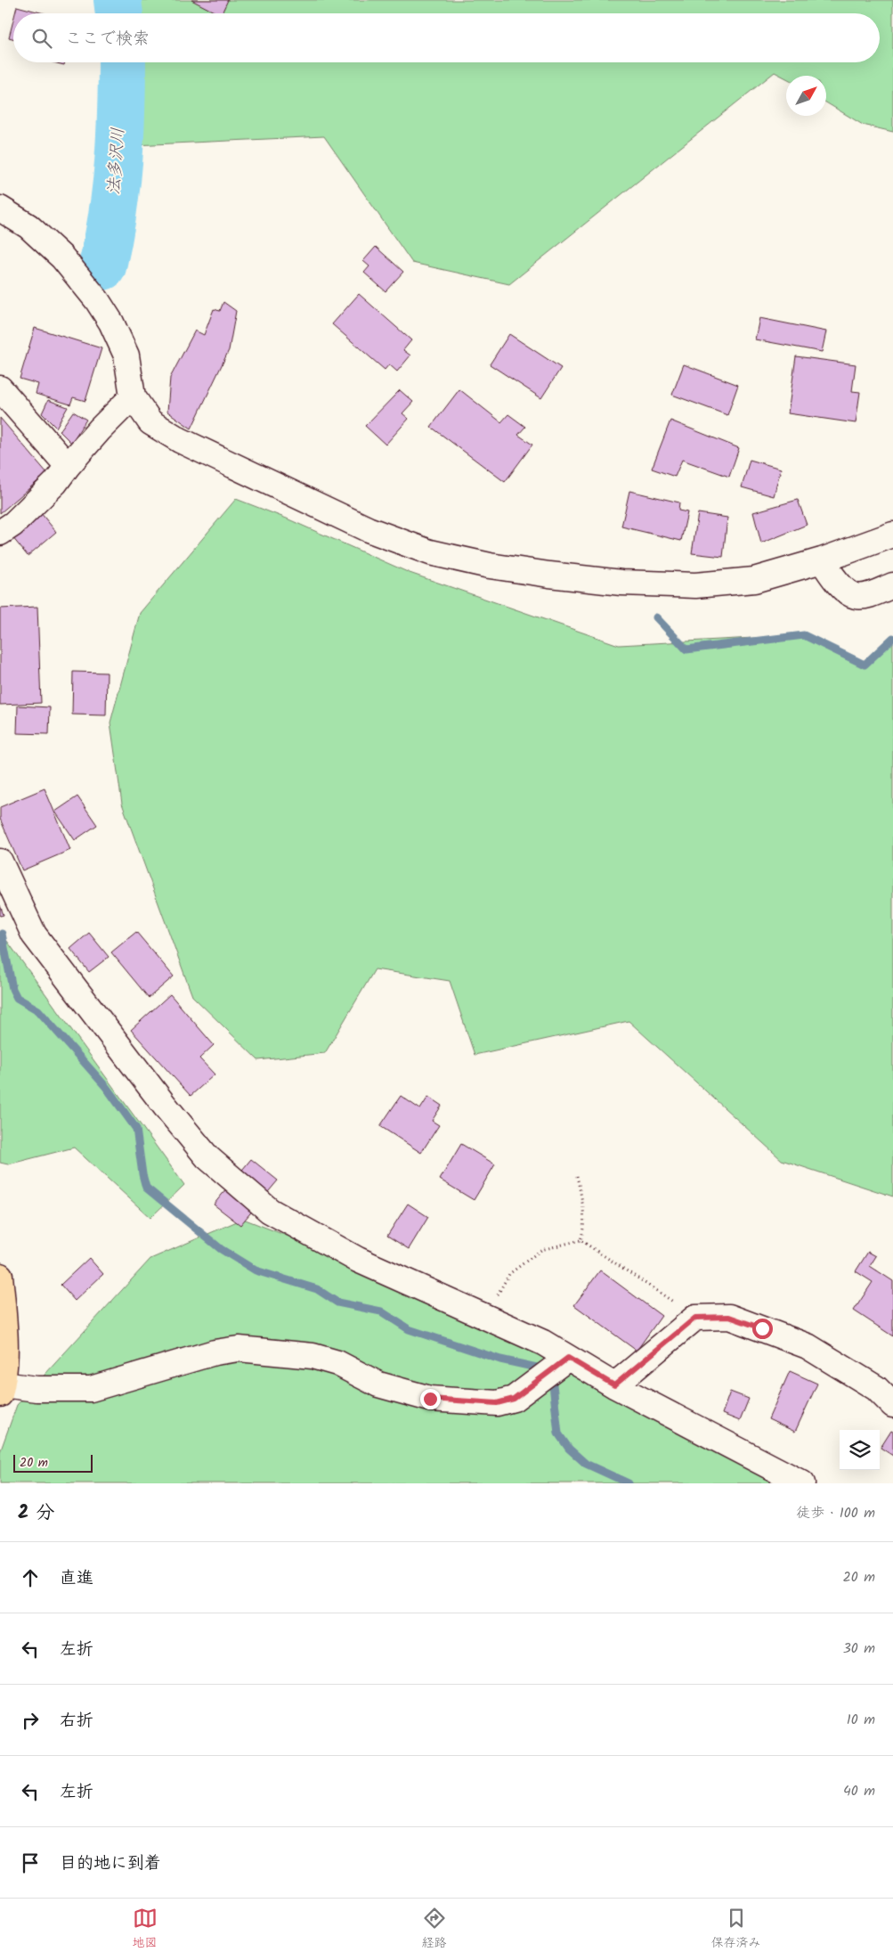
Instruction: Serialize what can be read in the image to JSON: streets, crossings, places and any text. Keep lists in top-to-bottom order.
{
  "water": ["法多沢川"],
  "scale_bar": "20 m",
  "north": "top right",
  "page": {
    "search": "ここで検索",
    "scale": "20 m",
    "heading": ["2 分", "徒歩 · 100 m"],
    "list": [
      ["直進", "20 m"],
      ["左折", "30 m"],
      ["右折", "10 m"],
      ["左折", "40 m"],
      "目的地に到着"
    ],
    "nav": ["地図", "経路", "保存済み"]
  }
}
